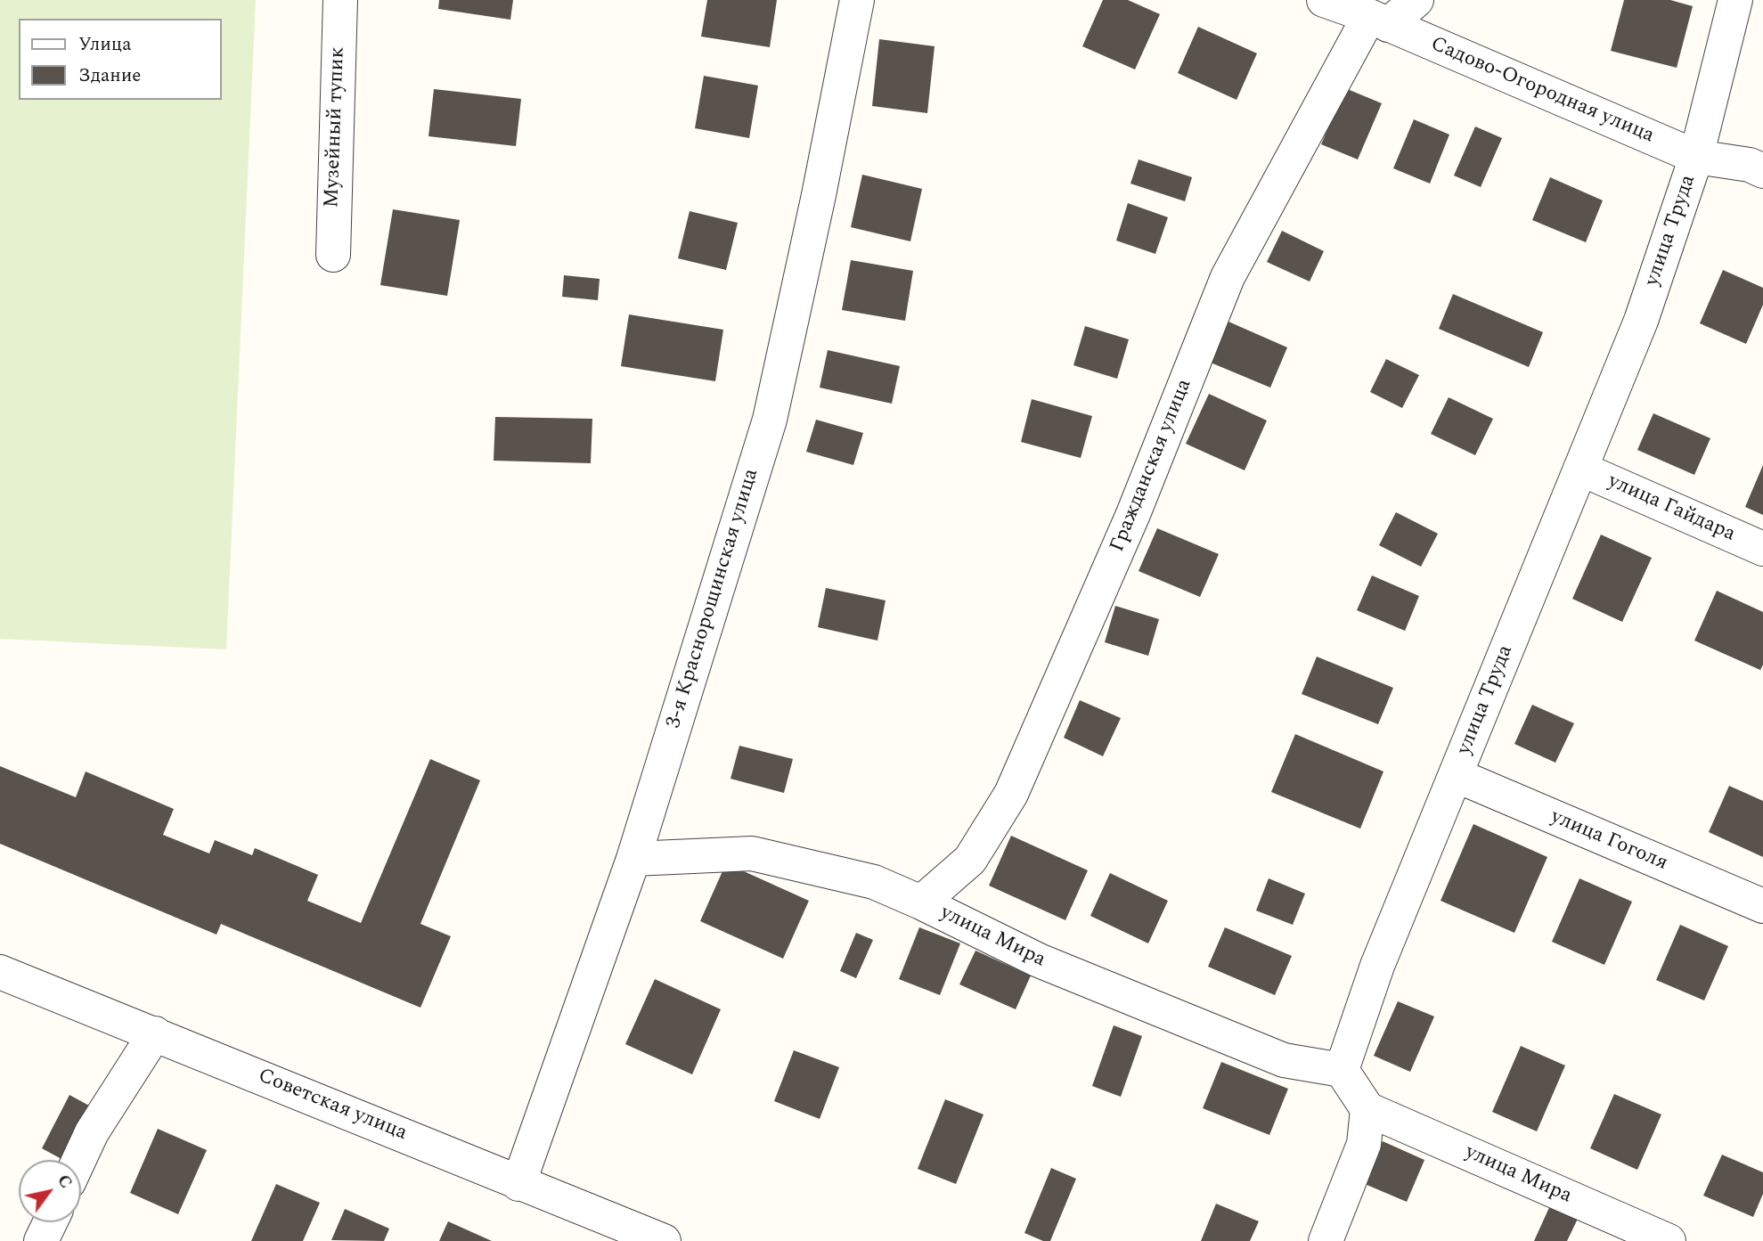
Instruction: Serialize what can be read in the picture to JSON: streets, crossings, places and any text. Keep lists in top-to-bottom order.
{
  "streets": {
    "street": [
      "Садово-Огородная улица",
      "Музейный тупик",
      "улица Труда",
      "Гражданская улица",
      "улица Гайдара",
      "3-я Краснорощинская улица",
      "улица Гоголя",
      "улица Мира",
      "Советская улица"
    ]
  },
  "crossings": [
    ["Садово-Огородная улица", "улица Труда"],
    ["Садово-Огородная улица", "Гражданская улица"],
    ["улица Труда", "улица Гайдара"],
    ["улица Труда", "улица Гоголя"],
    ["улица Труда", "улица Мира"],
    ["Гражданская улица", "улица Мира"],
    ["3-я Краснорощинская улица", "улица Мира"],
    ["3-я Краснорощинская улица", "Советская улица"]
  ],
  "legend": ["Улица", "Здание"],
  "north": "top right"
}
